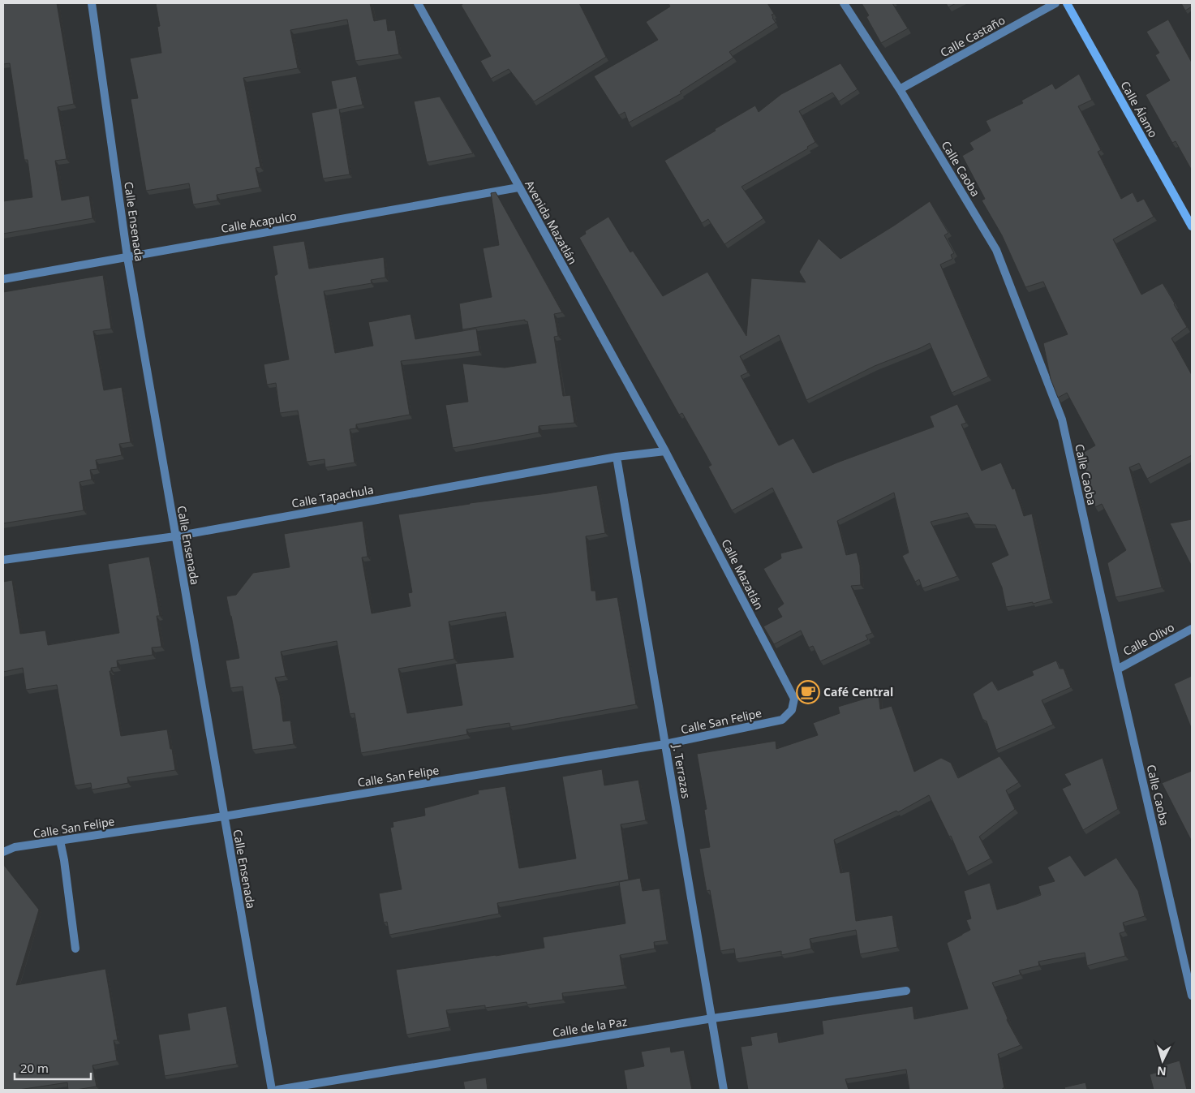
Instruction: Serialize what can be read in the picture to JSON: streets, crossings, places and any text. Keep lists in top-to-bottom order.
{
  "streets": {
    "main road": ["Calle Álamo"],
    "street": [
      "Calle Castaño",
      "Calle Caoba",
      "Calle Ensenada",
      "Calle Acapulco",
      "Avenida Mazatlán",
      "Calle Tapachula",
      "Calle Mazatlán",
      "Calle Olivo",
      "Calle San Felipe",
      "J. Terrazas",
      "Calle de la Paz"
    ]
  },
  "crossings": [
    ["Calle Castaño", "Calle Caoba"],
    ["Calle Caoba", "Calle Olivo"],
    ["Calle Ensenada", "Calle Acapulco"],
    ["Calle Ensenada", "Calle Tapachula"],
    ["Calle Ensenada", "Calle San Felipe"],
    ["Calle Acapulco", "Avenida Mazatlán"],
    ["Avenida Mazatlán", "Calle Tapachula"],
    ["Avenida Mazatlán", "Calle Mazatlán"],
    ["Calle Tapachula", "Calle Mazatlán"],
    ["Calle Tapachula", "J. Terrazas"],
    ["Calle Mazatlán", "Calle San Felipe"],
    ["Calle San Felipe", "J. Terrazas"],
    ["J. Terrazas", "Calle de la Paz"]
  ],
  "places": {
    "cafe": ["Café Central"]
  },
  "scale_bar": "20 m",
  "north": "bottom"
}
